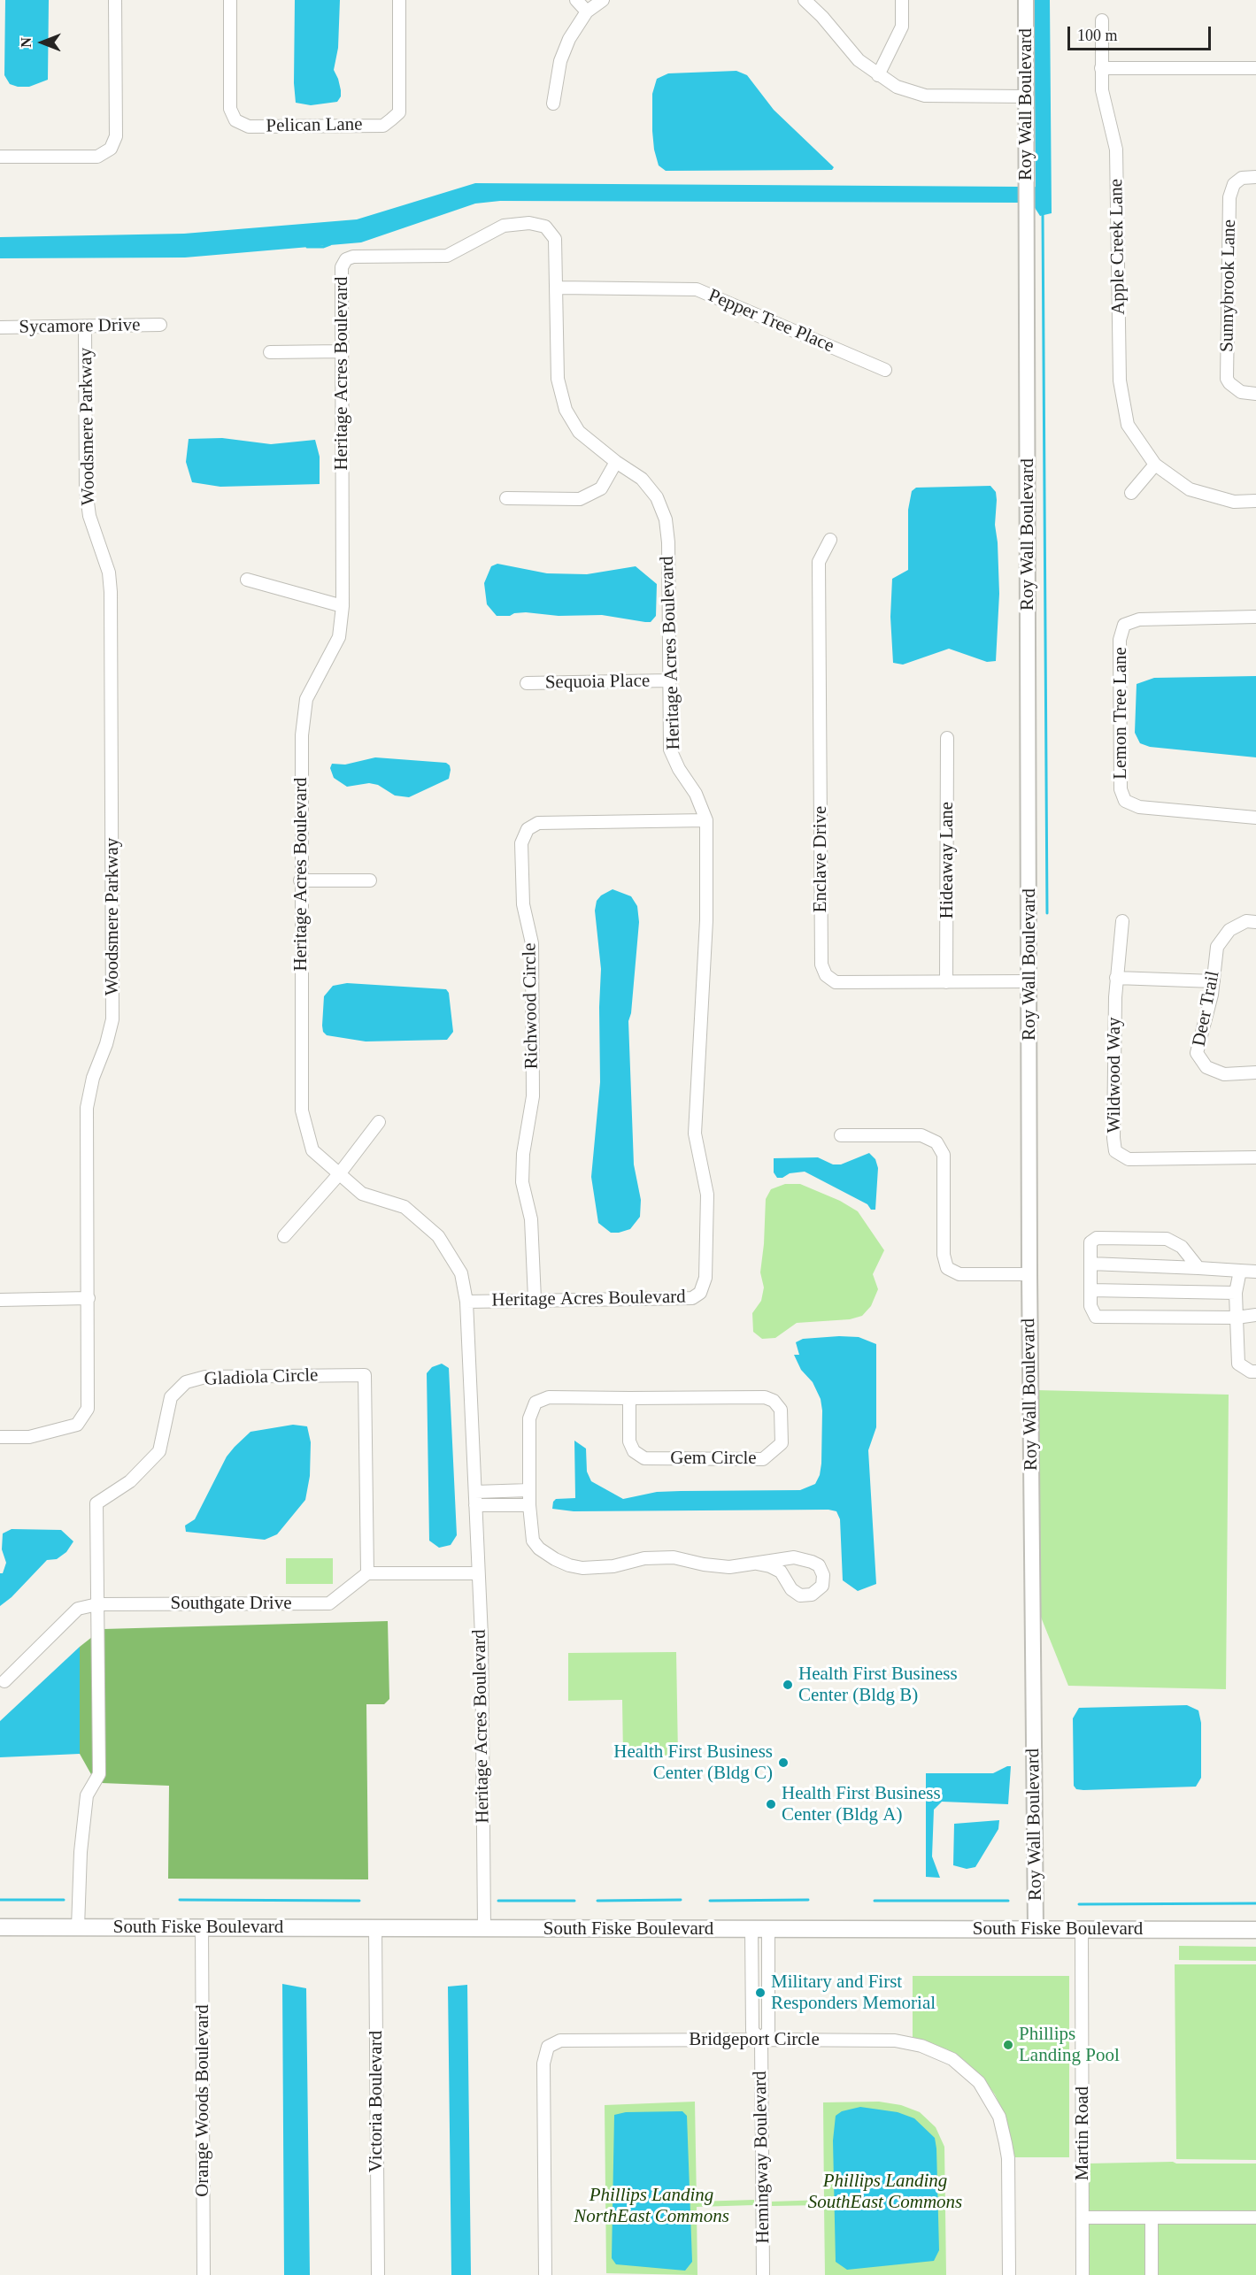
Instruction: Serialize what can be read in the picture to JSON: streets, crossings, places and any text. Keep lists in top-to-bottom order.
{
  "streets": {
    "main road": ["South Fiske Boulevard"],
    "street": [
      "Roy Wall Boulevard",
      "Pelican Lane",
      "Apple Creek Lane",
      "Sunnybrook Lane",
      "Pepper Tree Place",
      "Sycamore Drive",
      "Heritage Acres Boulevard",
      "Woodsmere Parkway",
      "Sequoia Place",
      "Lemon Tree Lane",
      "Enclave Drive",
      "Hideaway Lane",
      "Richwood Circle",
      "Deer Trail",
      "Wildwood Way",
      "Gladiola Circle",
      "Gem Circle",
      "Southgate Drive",
      "Bridgeport Circle",
      "Orange Woods Boulevard",
      "Victoria Boulevard",
      "Martin Road",
      "Hemingway Boulevard"
    ]
  },
  "crossings": [
    ["Roy Wall Boulevard", "Enclave Drive"],
    ["Roy Wall Boulevard", "South Fiske Boulevard"],
    ["Pepper Tree Place", "Heritage Acres Boulevard"],
    ["Sycamore Drive", "Woodsmere Parkway"],
    ["Heritage Acres Boulevard", "Sequoia Place"],
    ["Heritage Acres Boulevard", "Richwood Circle"],
    ["Heritage Acres Boulevard", "South Fiske Boulevard"],
    ["Enclave Drive", "Hideaway Lane"],
    ["Gladiola Circle", "Southgate Drive"],
    ["South Fiske Boulevard", "Orange Woods Boulevard"],
    ["South Fiske Boulevard", "Victoria Boulevard"],
    ["South Fiske Boulevard", "Martin Road"],
    ["South Fiske Boulevard", "Hemingway Boulevard"],
    ["Bridgeport Circle", "Hemingway Boulevard"]
  ],
  "parks": ["Phillips Landing SouthEast Commons", "Phillips Landing NorthEast Commons"],
  "places": [
    "Health First Business Center (Bldg B)",
    "Health First Business Center (Bldg C)",
    "Health First Business Center (Bldg A)",
    "Military and First Responders Memorial",
    "Phillips Landing Pool"
  ],
  "scale_bar": "100 m",
  "north": "left"
}
